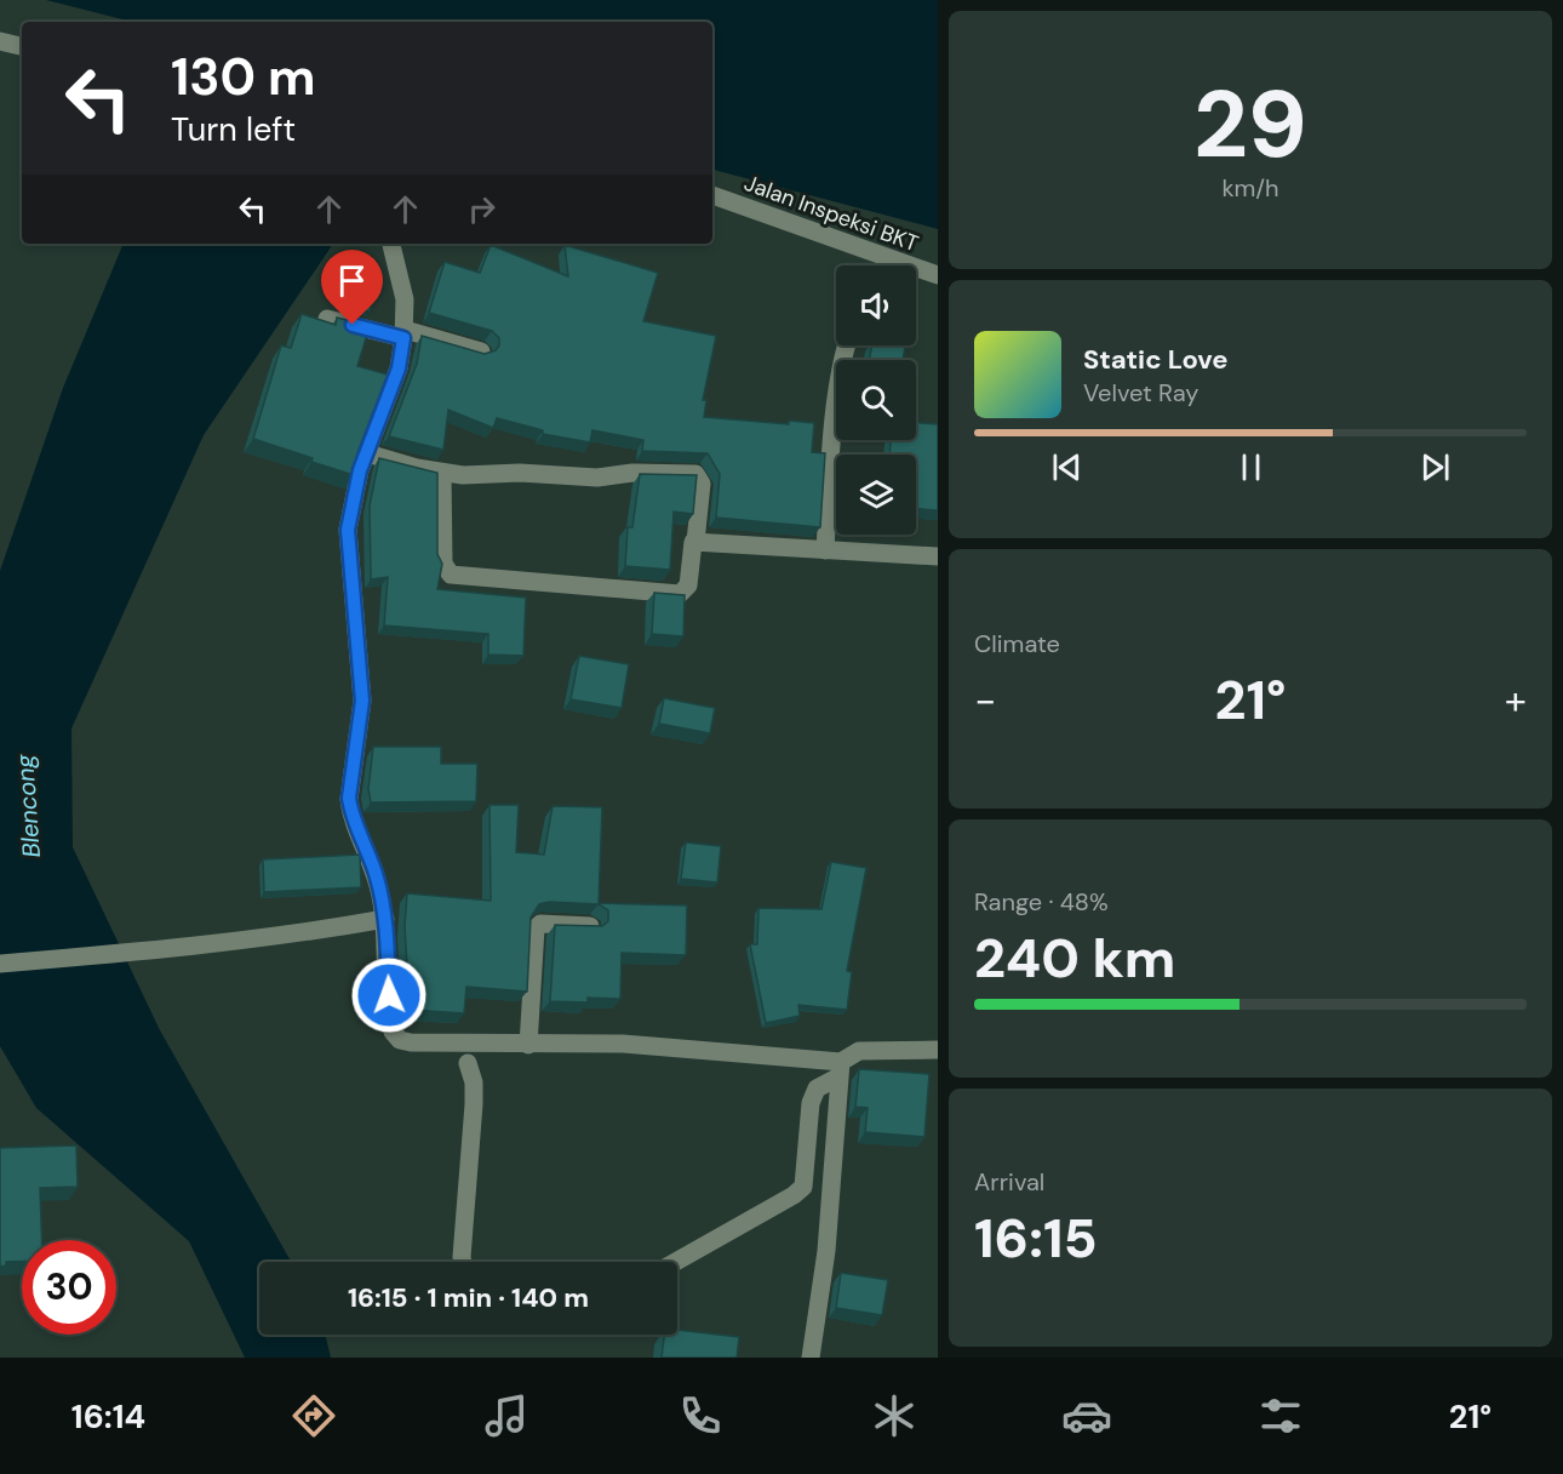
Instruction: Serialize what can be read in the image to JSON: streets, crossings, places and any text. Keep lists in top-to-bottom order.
{
  "streets": {
    "street": ["Jalan Inspeksi BKT"]
  },
  "water": ["Blencong"],
  "page": {
    "tile": [
      ["29", "km/h"],
      "Climate",
      ["Range · 48%", "240 km"],
      ["Arrival", "16:15"]
    ],
    "turn": ["130 m", "Turn left"],
    "song": ["Static Love", "Velvet Ray"],
    "heat": ["−", "21°", "+"],
    "limit": "30",
    "trip": "16:15 · 1 min · 140 m",
    "tabs": ["16:14", "21°"]
  }
}
